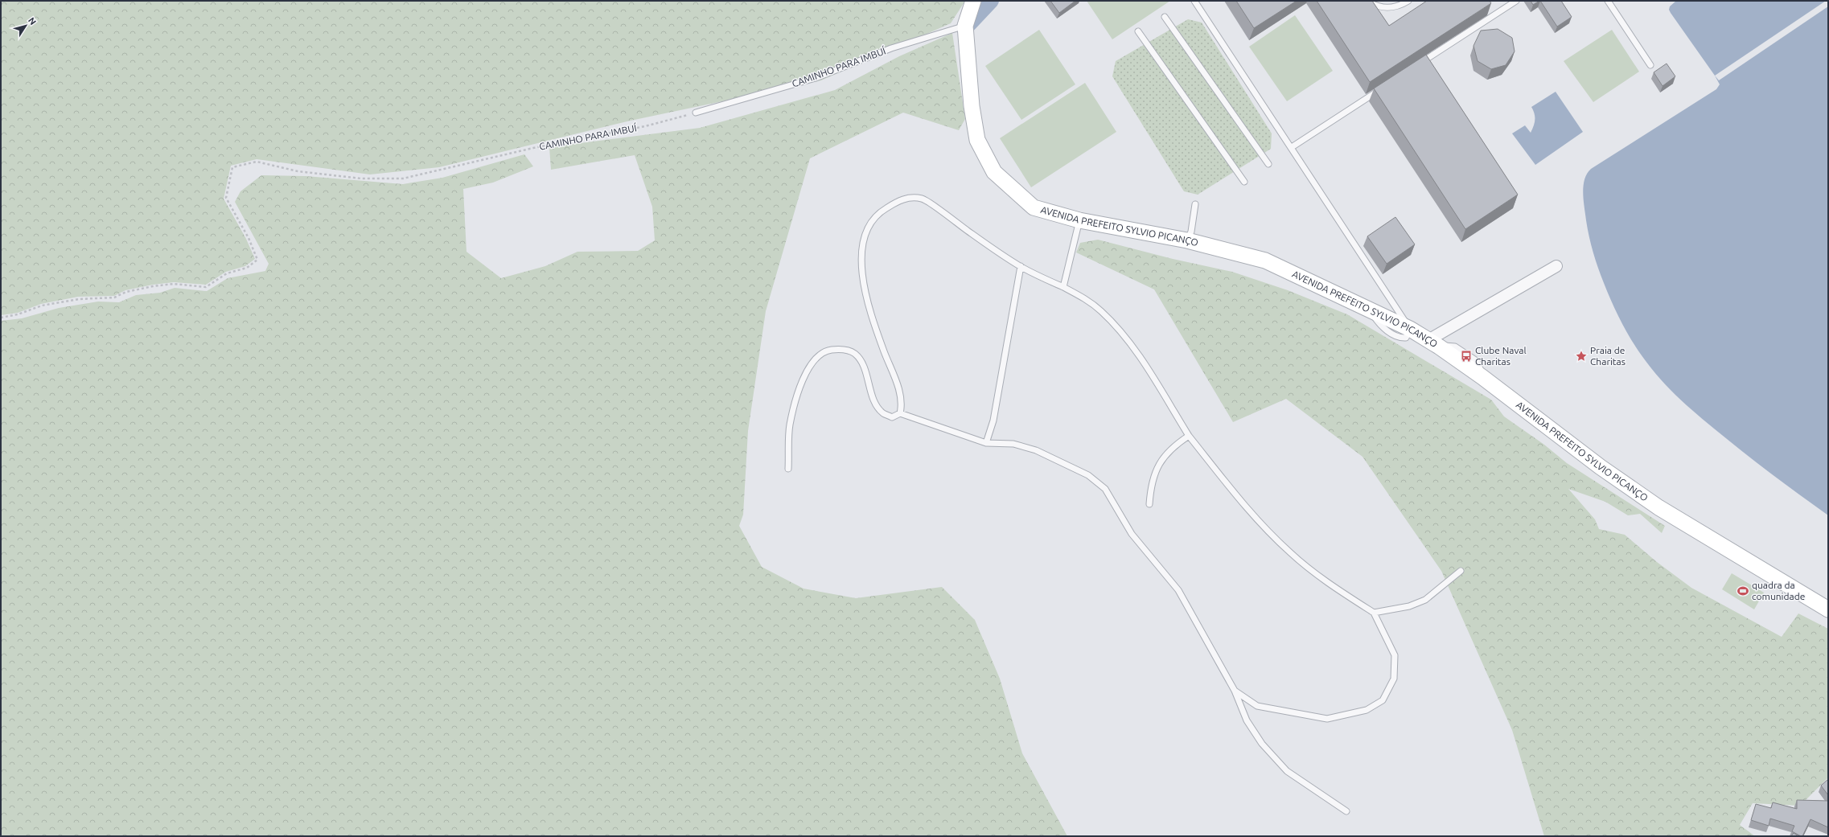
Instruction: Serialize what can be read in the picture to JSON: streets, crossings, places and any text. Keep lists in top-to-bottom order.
{
  "streets": {
    "street": ["AVENIDA PREFEITO SYLVIO PICANÇO"],
    "lane": ["CAMINHO PARA IMBUÍ"]
  },
  "crossings": [
    ["CAMINHO PARA IMBUÍ", "AVENIDA PREFEITO SYLVIO PICANÇO"]
  ],
  "places": {
    "bus stop": ["Clube Naval Charitas"],
    "place": ["Praia de Charitas"],
    "sports": ["quadra da comunidade"]
  },
  "north": "top right"
}
